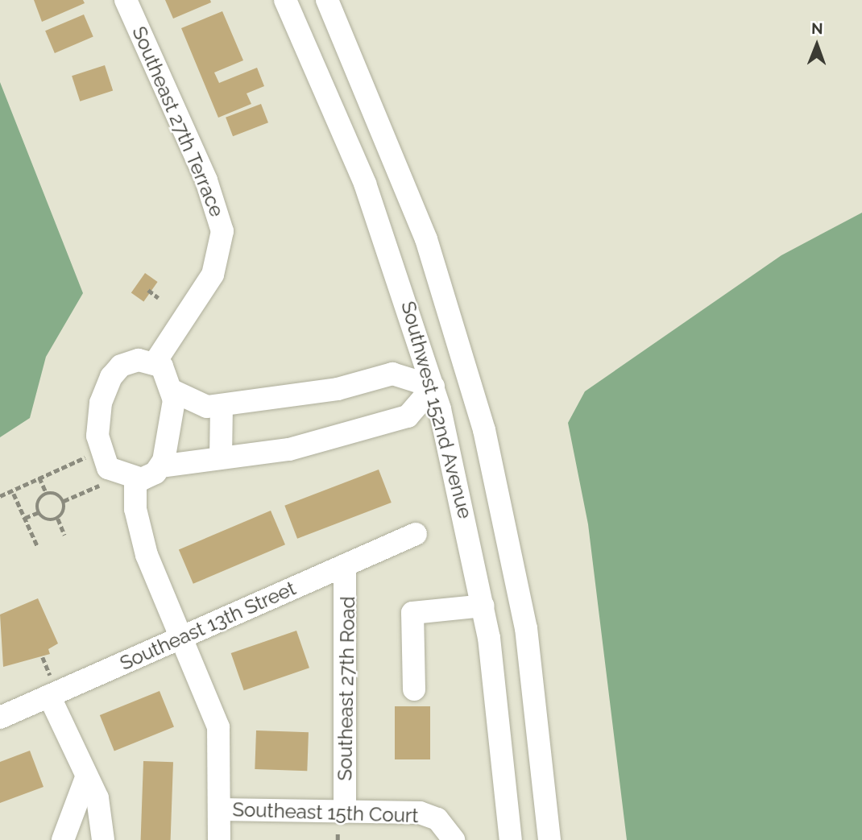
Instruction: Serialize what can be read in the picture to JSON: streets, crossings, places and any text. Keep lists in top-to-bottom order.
{
  "streets": {
    "street": [
      "Southeast 27th Terrace",
      "Southwest 152nd Avenue",
      "Southeast 13th Street",
      "Southeast 27th Road",
      "Southeast 15th Court"
    ]
  },
  "crossings": [
    ["Southeast 13th Street", "Southeast 27th Road"],
    ["Southeast 27th Road", "Southeast 15th Court"]
  ],
  "north": "top"
}
